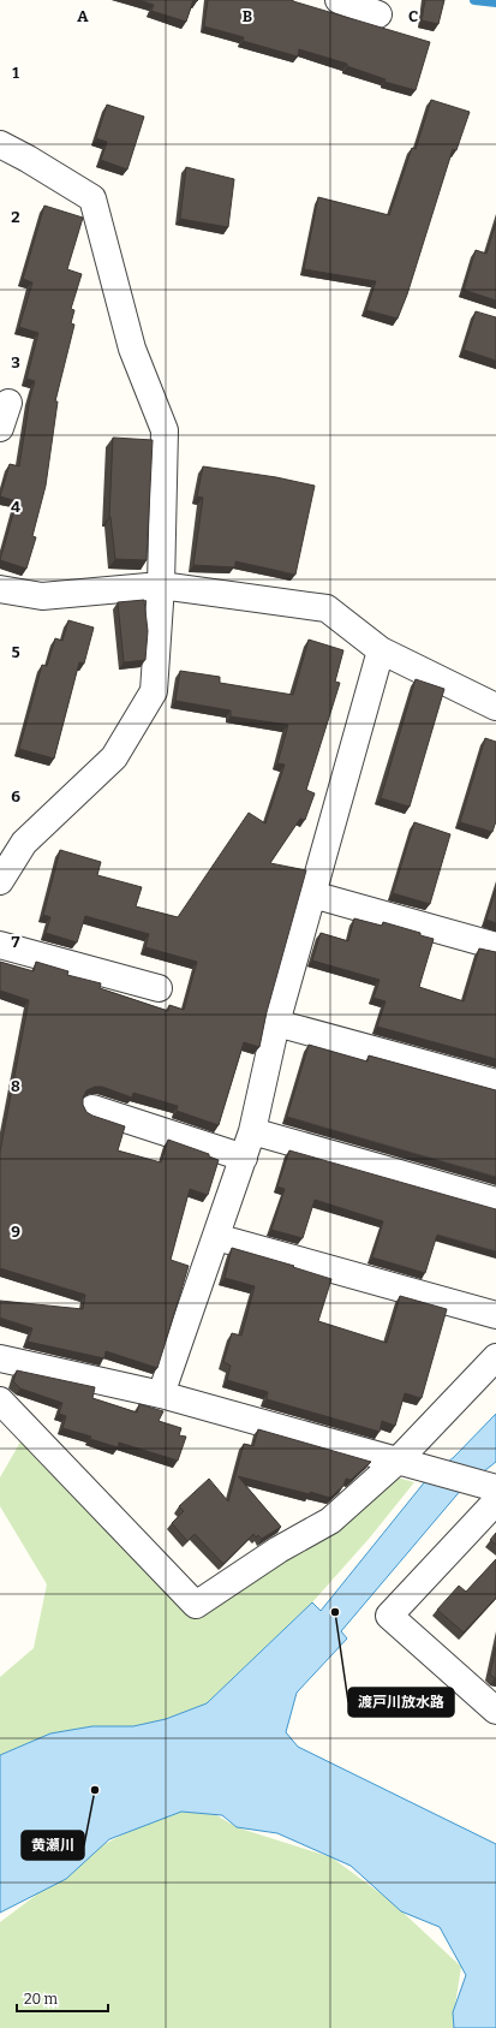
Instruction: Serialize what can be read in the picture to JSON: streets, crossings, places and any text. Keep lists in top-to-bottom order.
{
  "places": ["渡戸川放水路", "黄瀬川"],
  "scale_bar": "20 m",
  "grid": {
    "columns": ["A", "B", "C"],
    "rows": [
      "1",
      "2",
      "3",
      "4",
      "5",
      "6",
      "7",
      "8",
      "9"
    ]
  }
}
